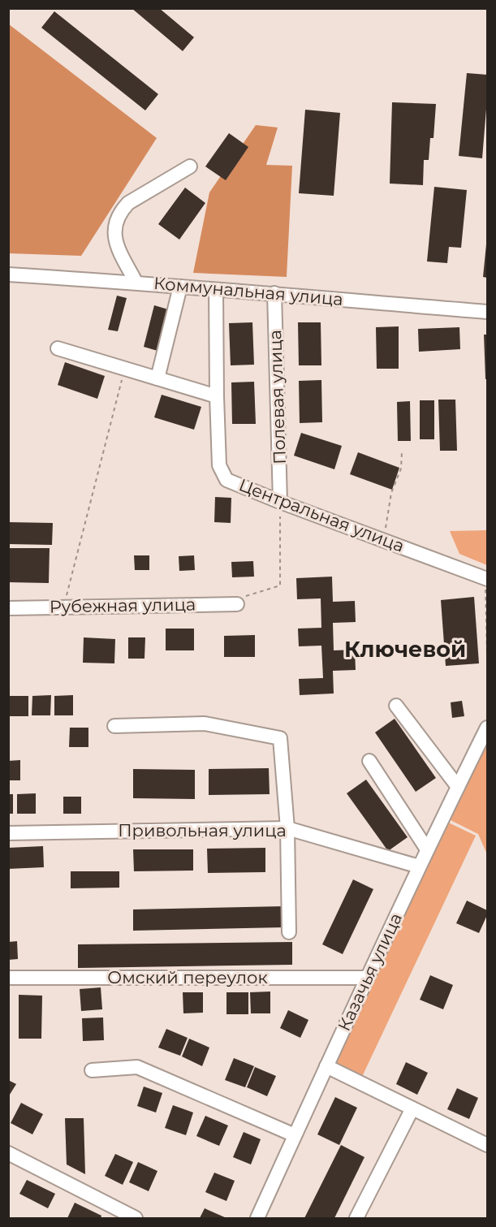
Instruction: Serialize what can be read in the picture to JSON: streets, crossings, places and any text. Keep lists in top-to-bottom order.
{
  "streets": {
    "street": [
      "Коммунальная улица",
      "Полевая улица",
      "Центральная улица",
      "Рубежная улица",
      "Привольная улица",
      "Казачья улица",
      "Омский переулок"
    ]
  },
  "crossings": [
    ["Коммунальная улица", "Полевая улица"],
    ["Коммунальная улица", "Центральная улица"],
    ["Полевая улица", "Центральная улица"],
    ["Привольная улица", "Казачья улица"],
    ["Казачья улица", "Омский переулок"]
  ],
  "districts": ["Ключевой"]
}
